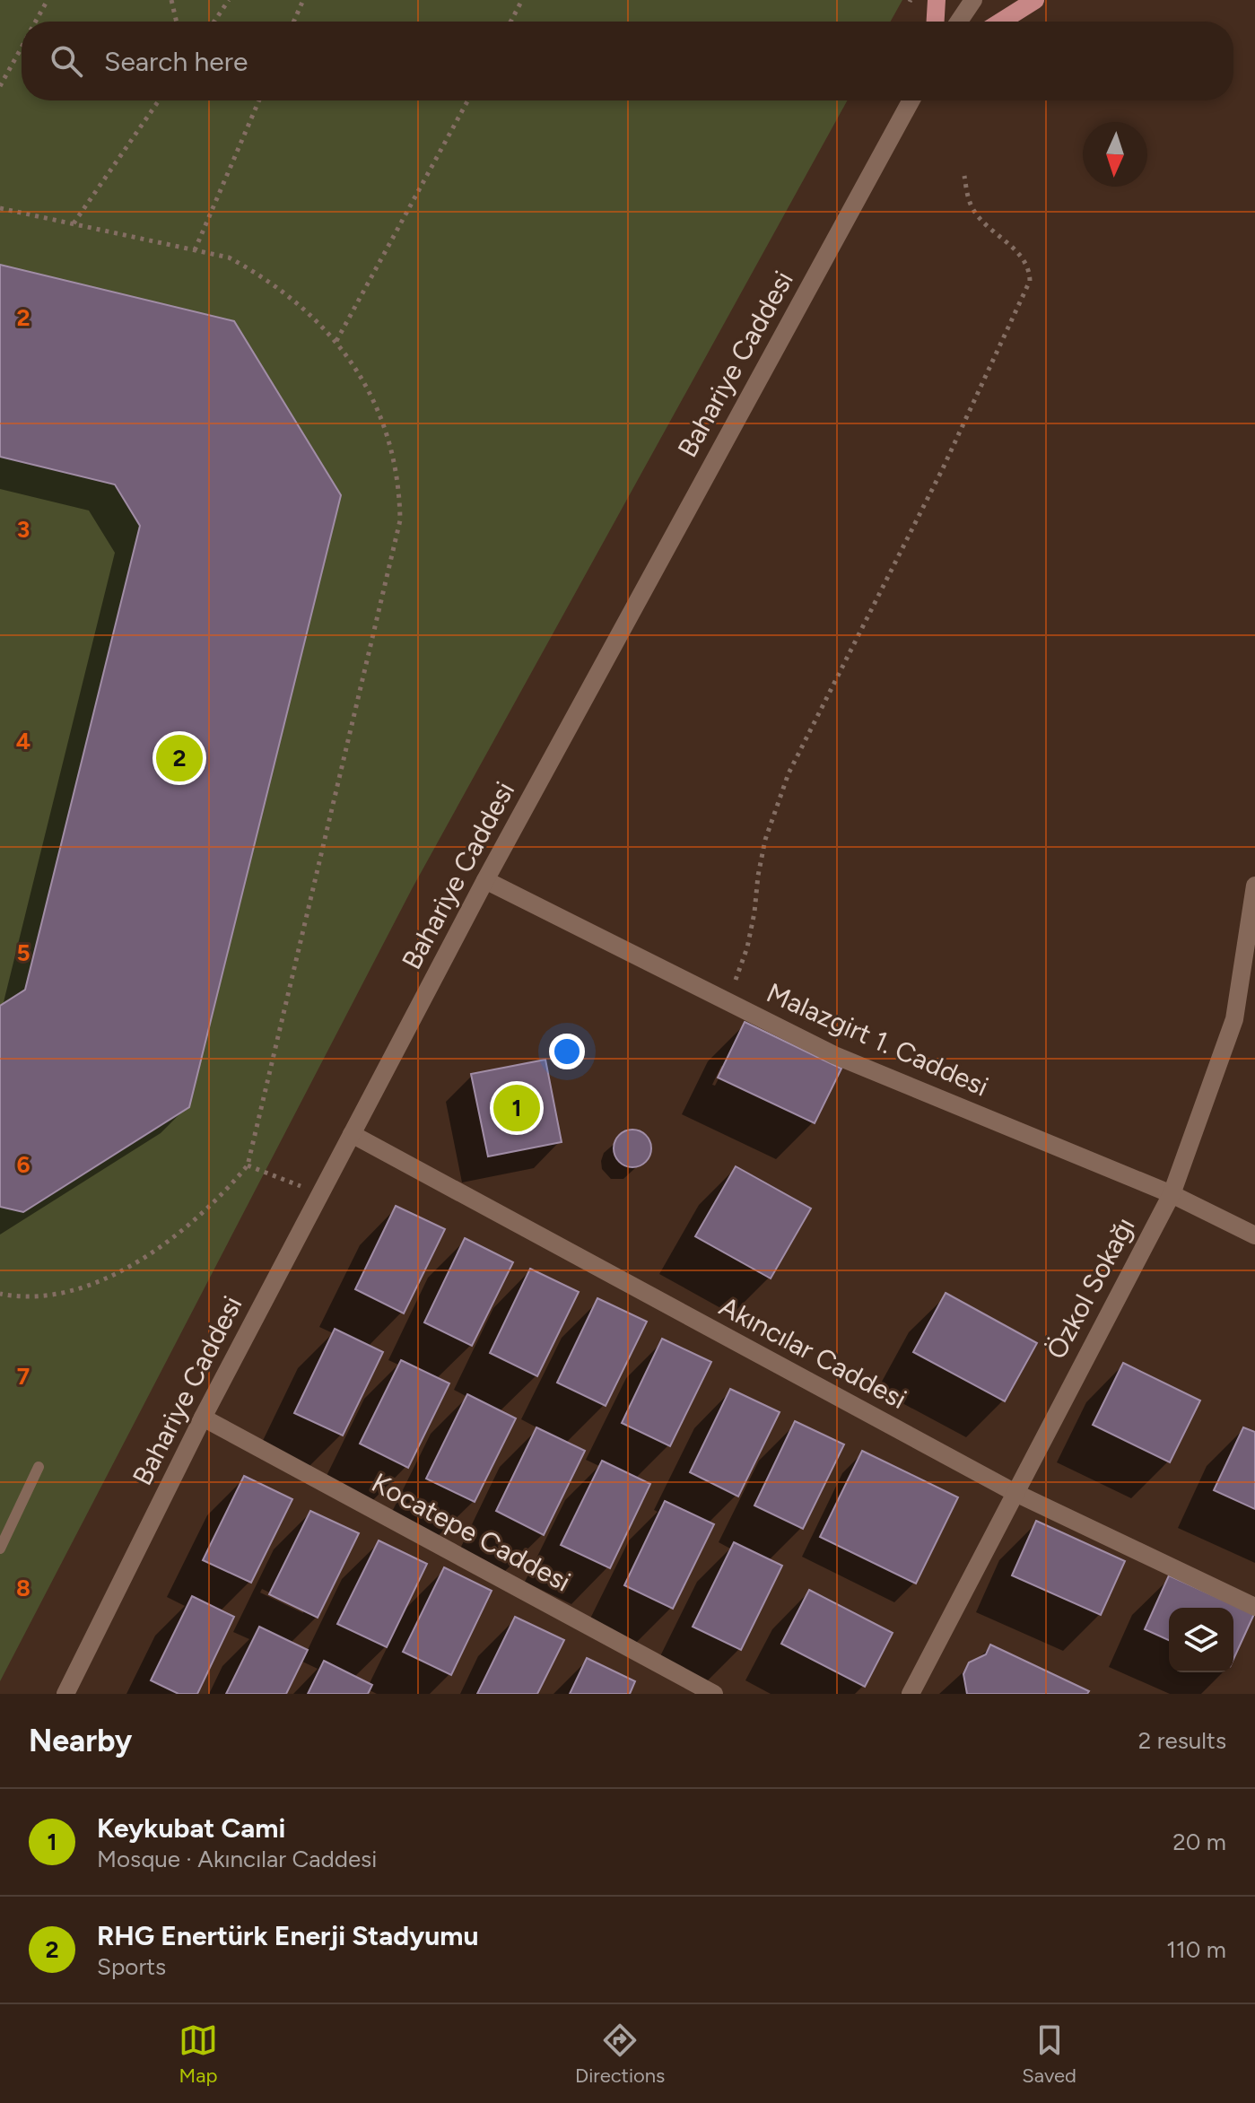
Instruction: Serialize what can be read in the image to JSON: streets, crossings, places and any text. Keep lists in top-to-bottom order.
{
  "streets": {
    "street": [
      "Bahariye Caddesi",
      "Malazgirt 1. Caddesi",
      "Özkol Sokağı",
      "Akıncılar Caddesi",
      "Kocatepe Caddesi"
    ]
  },
  "crossings": [
    ["Bahariye Caddesi", "Malazgirt 1. Caddesi"],
    ["Bahariye Caddesi", "Akıncılar Caddesi"],
    ["Bahariye Caddesi", "Kocatepe Caddesi"],
    ["Malazgirt 1. Caddesi", "Özkol Sokağı"],
    ["Özkol Sokağı", "Akıncılar Caddesi"]
  ],
  "north": "bottom",
  "page": {
    "search": "Search here",
    "pins": ["2", "1"],
    "heading": ["Nearby", "2 results"],
    "list": [
      {
        "mark": "1",
        "name": "Keykubat Cami",
        "note": "Mosque · Akıncılar Caddesi",
        "value": "20 m"
      },
      {
        "mark": "2",
        "name": "RHG Enertürk Enerji Stadyumu",
        "note": "Sports",
        "value": "110 m"
      }
    ],
    "nav": ["Map", "Directions", "Saved"]
  },
  "grid": {
    "rows": [
      "2",
      "3",
      "4",
      "5",
      "6",
      "7",
      "8"
    ]
  }
}
